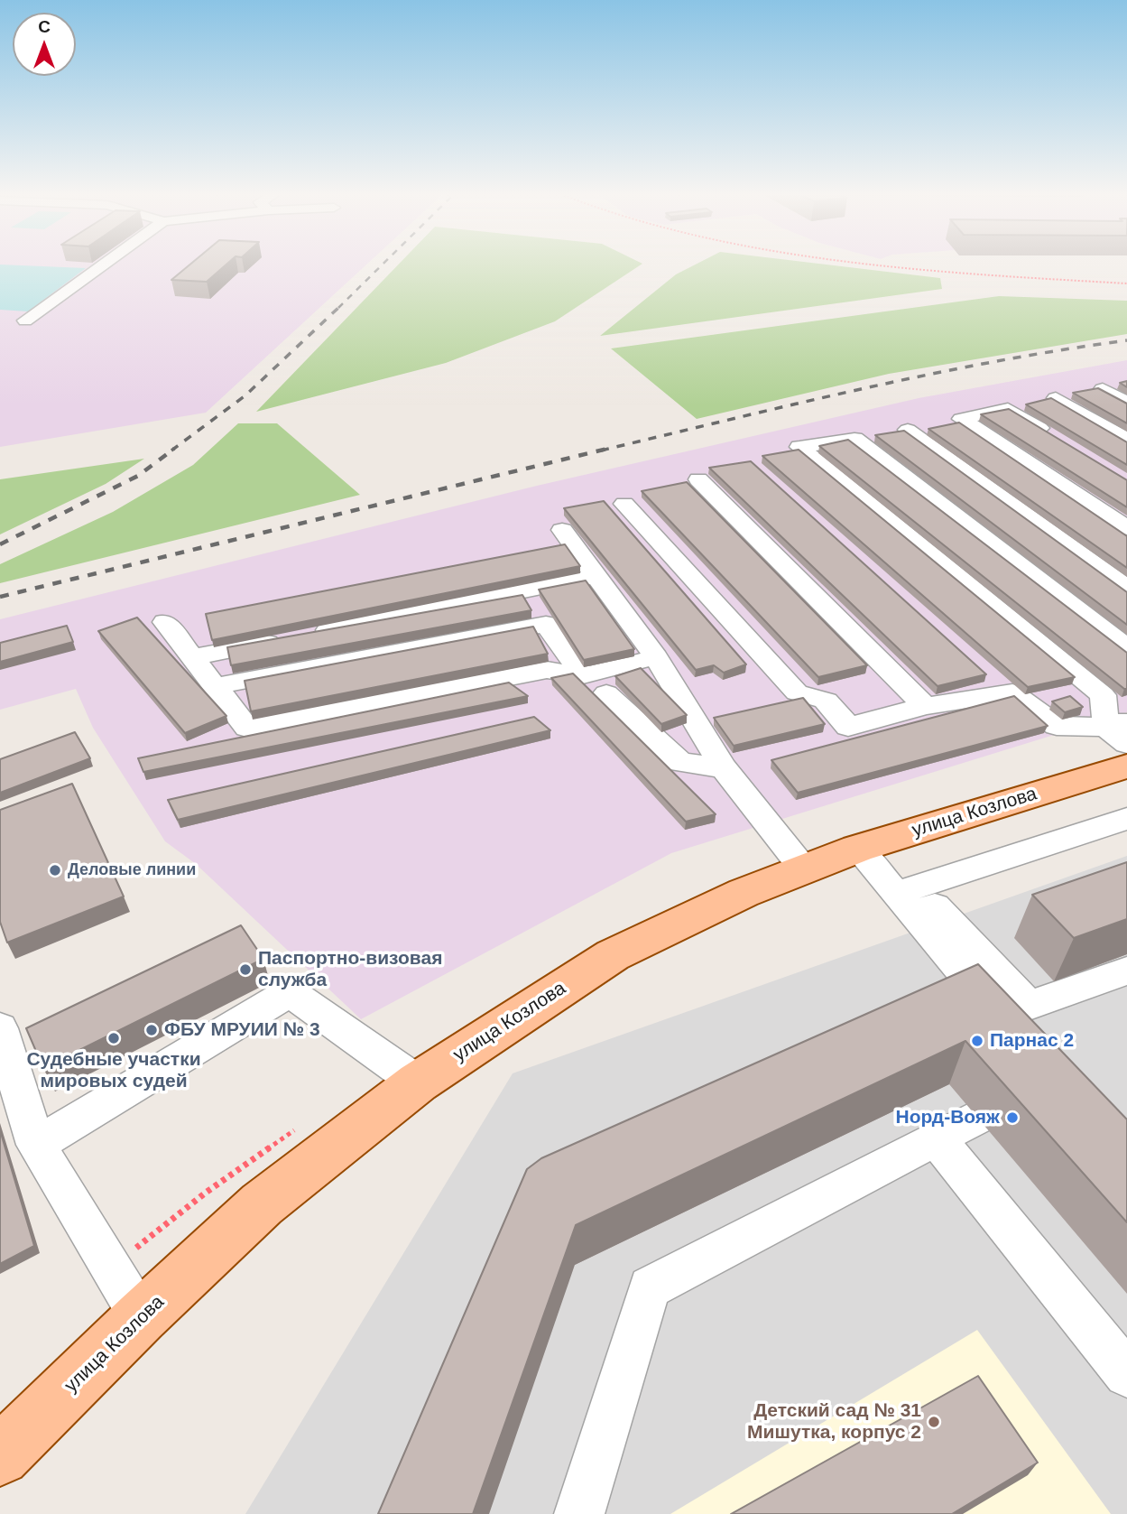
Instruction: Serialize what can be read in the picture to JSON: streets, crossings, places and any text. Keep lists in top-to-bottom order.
{
  "streets": {
    "main road": ["улица Козлова"]
  },
  "places": [
    "Деловые линии",
    "Паспортно-визовая служба",
    "ФБУ МРУИИ № 3",
    "Судебные участки мировых судей",
    "Парнас 2",
    "Норд-Вояж",
    "Детский сад № 31 Мишутка, корпус 2"
  ],
  "north": "top"
}
